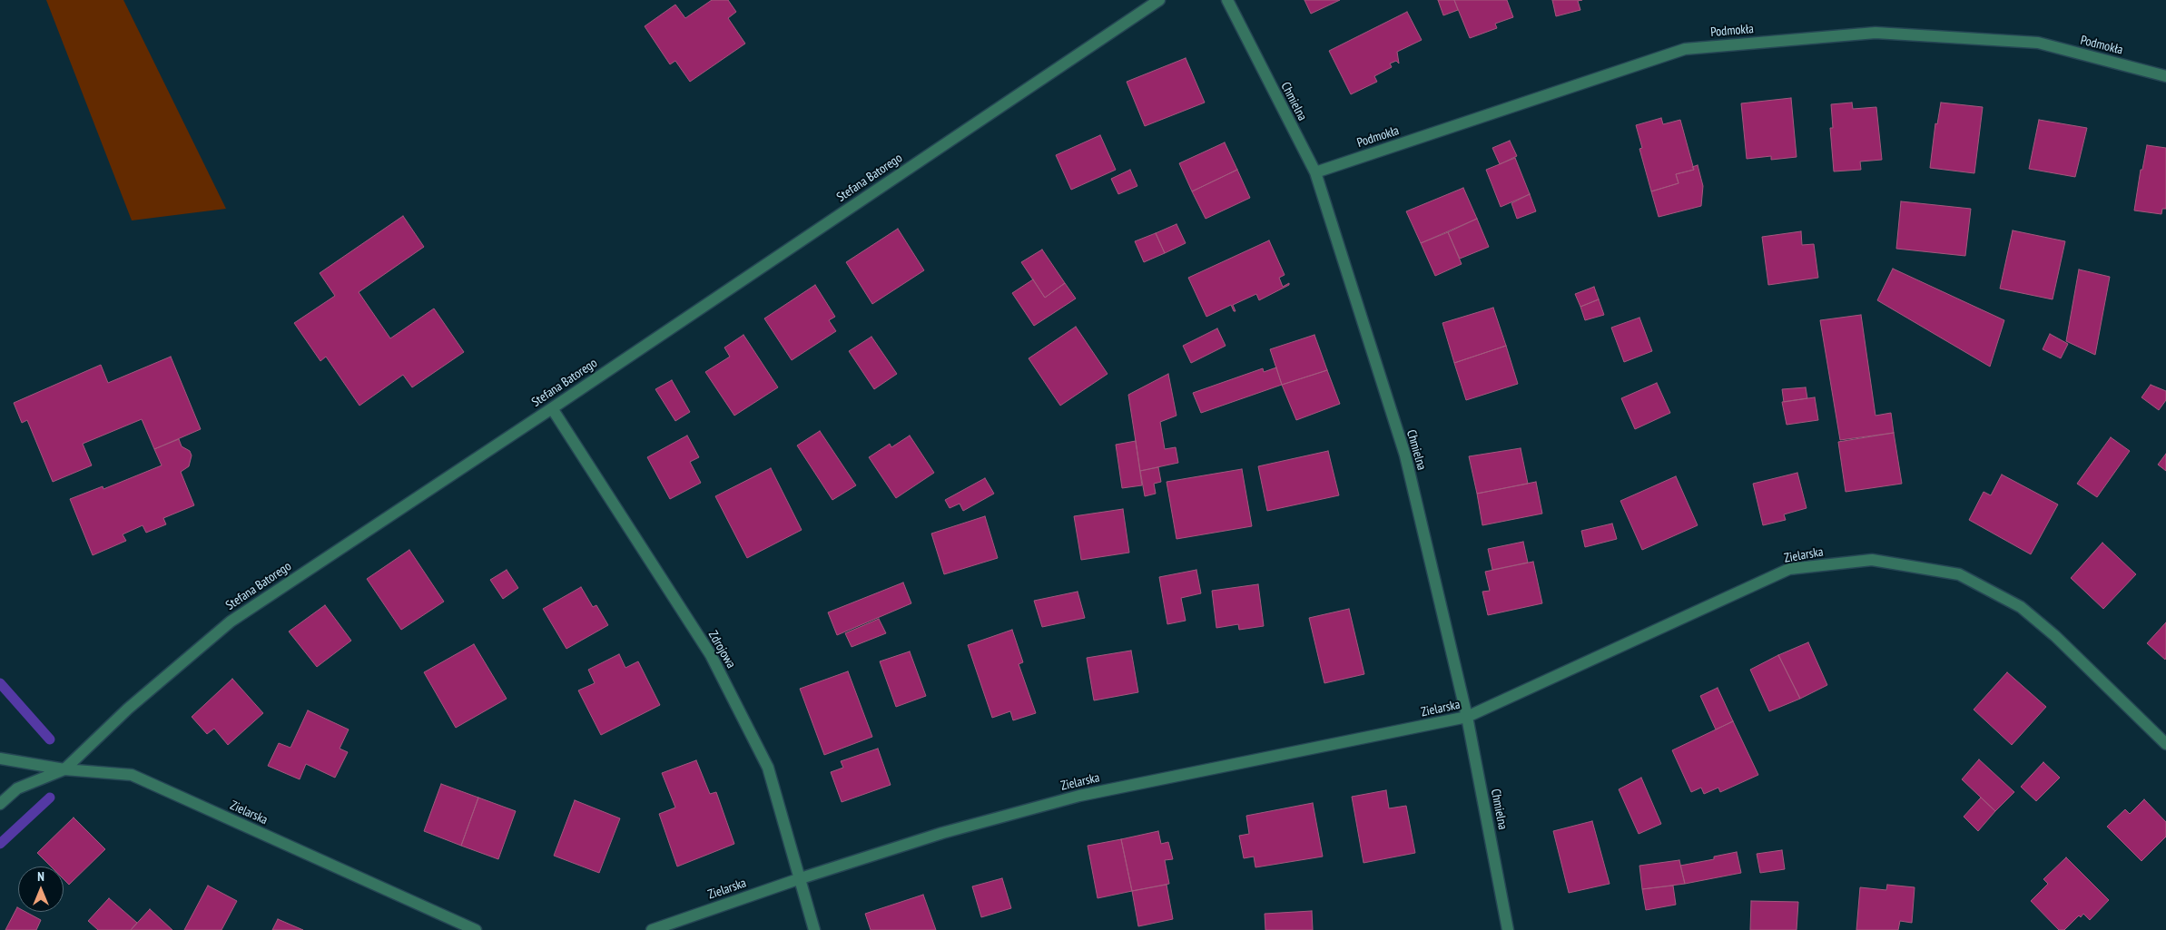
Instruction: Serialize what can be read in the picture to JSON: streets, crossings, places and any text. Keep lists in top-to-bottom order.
{
  "streets": {
    "street": [
      "Podmokła",
      "Chmielna",
      "Stefana Batorego",
      "Zielarska",
      "Zdrojowa"
    ]
  },
  "crossings": [
    ["Podmokła", "Chmielna"],
    ["Chmielna", "Zielarska"],
    ["Stefana Batorego", "Zielarska"],
    ["Stefana Batorego", "Zdrojowa"],
    ["Zielarska", "Zdrojowa"]
  ],
  "north": "top"
}
